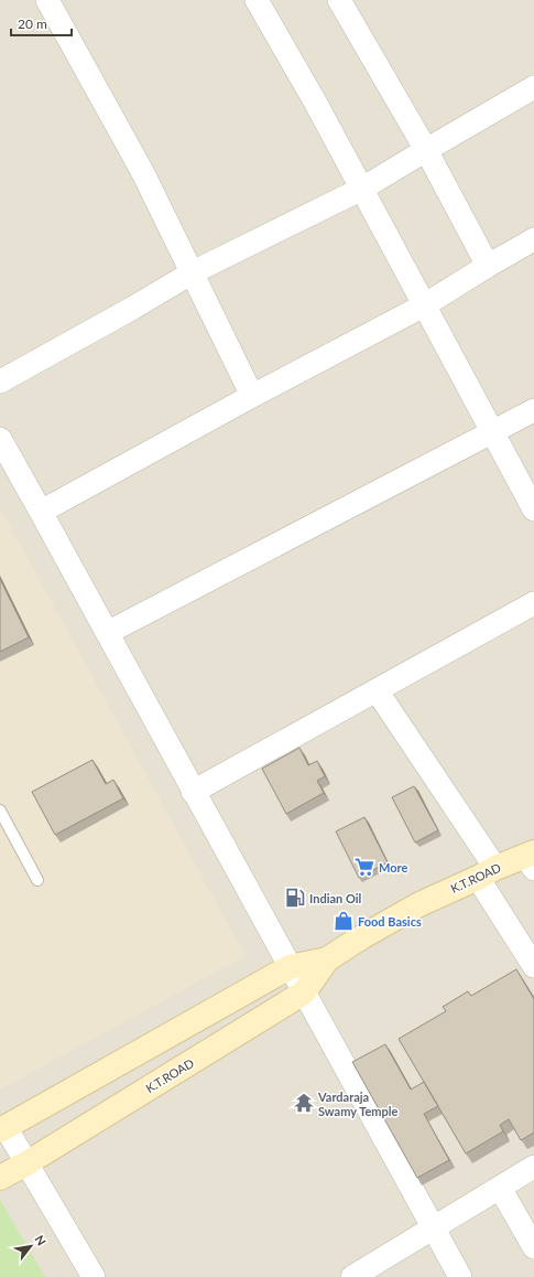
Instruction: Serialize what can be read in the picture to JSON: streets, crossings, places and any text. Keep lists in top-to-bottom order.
{
  "streets": {
    "main road": ["K.T.ROAD"]
  },
  "places": {
    "supermarket": ["More"],
    "fuel station": ["Indian Oil"],
    "shop": ["Food Basics"],
    "temple": ["Vardaraja Swamy Temple"]
  },
  "scale_bar": "20 m",
  "north": "top right"
}
